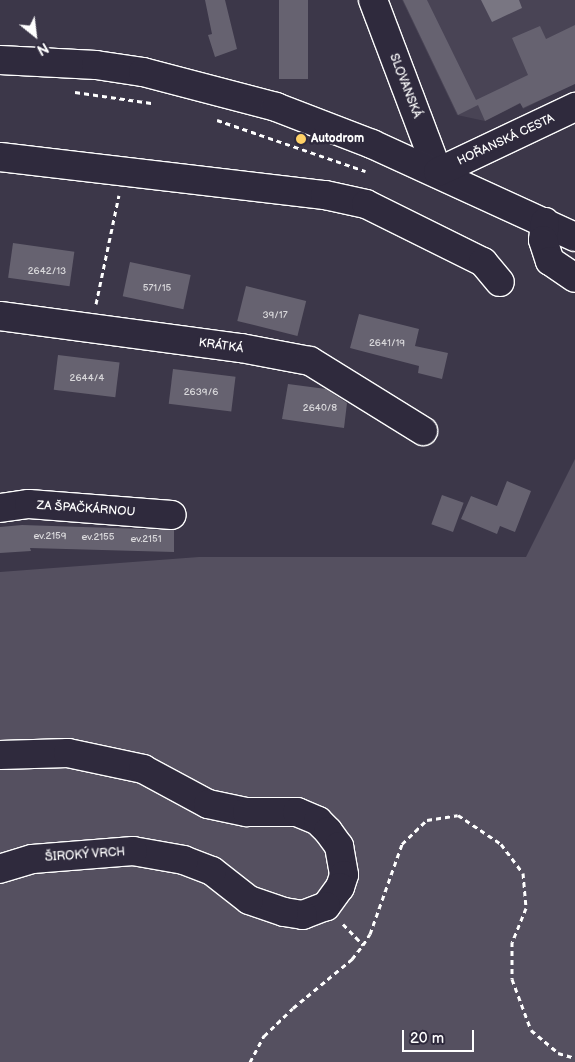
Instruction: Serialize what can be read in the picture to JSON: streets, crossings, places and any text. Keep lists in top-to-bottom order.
{
  "streets": {
    "street": [
      "SLOVANSKÁ",
      "HOŘANSKÁ CESTA",
      "KRÁTKÁ",
      "ZA ŠPAČKÁRNOU",
      "ŠIROKÝ VRCH"
    ]
  },
  "crossings": [
    ["SLOVANSKÁ", "HOŘANSKÁ CESTA"]
  ],
  "places": ["Autodrom"],
  "house_numbers": [
    "2642/13",
    "571/15",
    "39/17",
    "2641/19",
    "2644/4",
    "2639/6",
    "2640/8",
    "ev.2159",
    "ev.2155",
    "ev.2151"
  ],
  "scale_bar": "20 m",
  "north": "bottom right"
}
